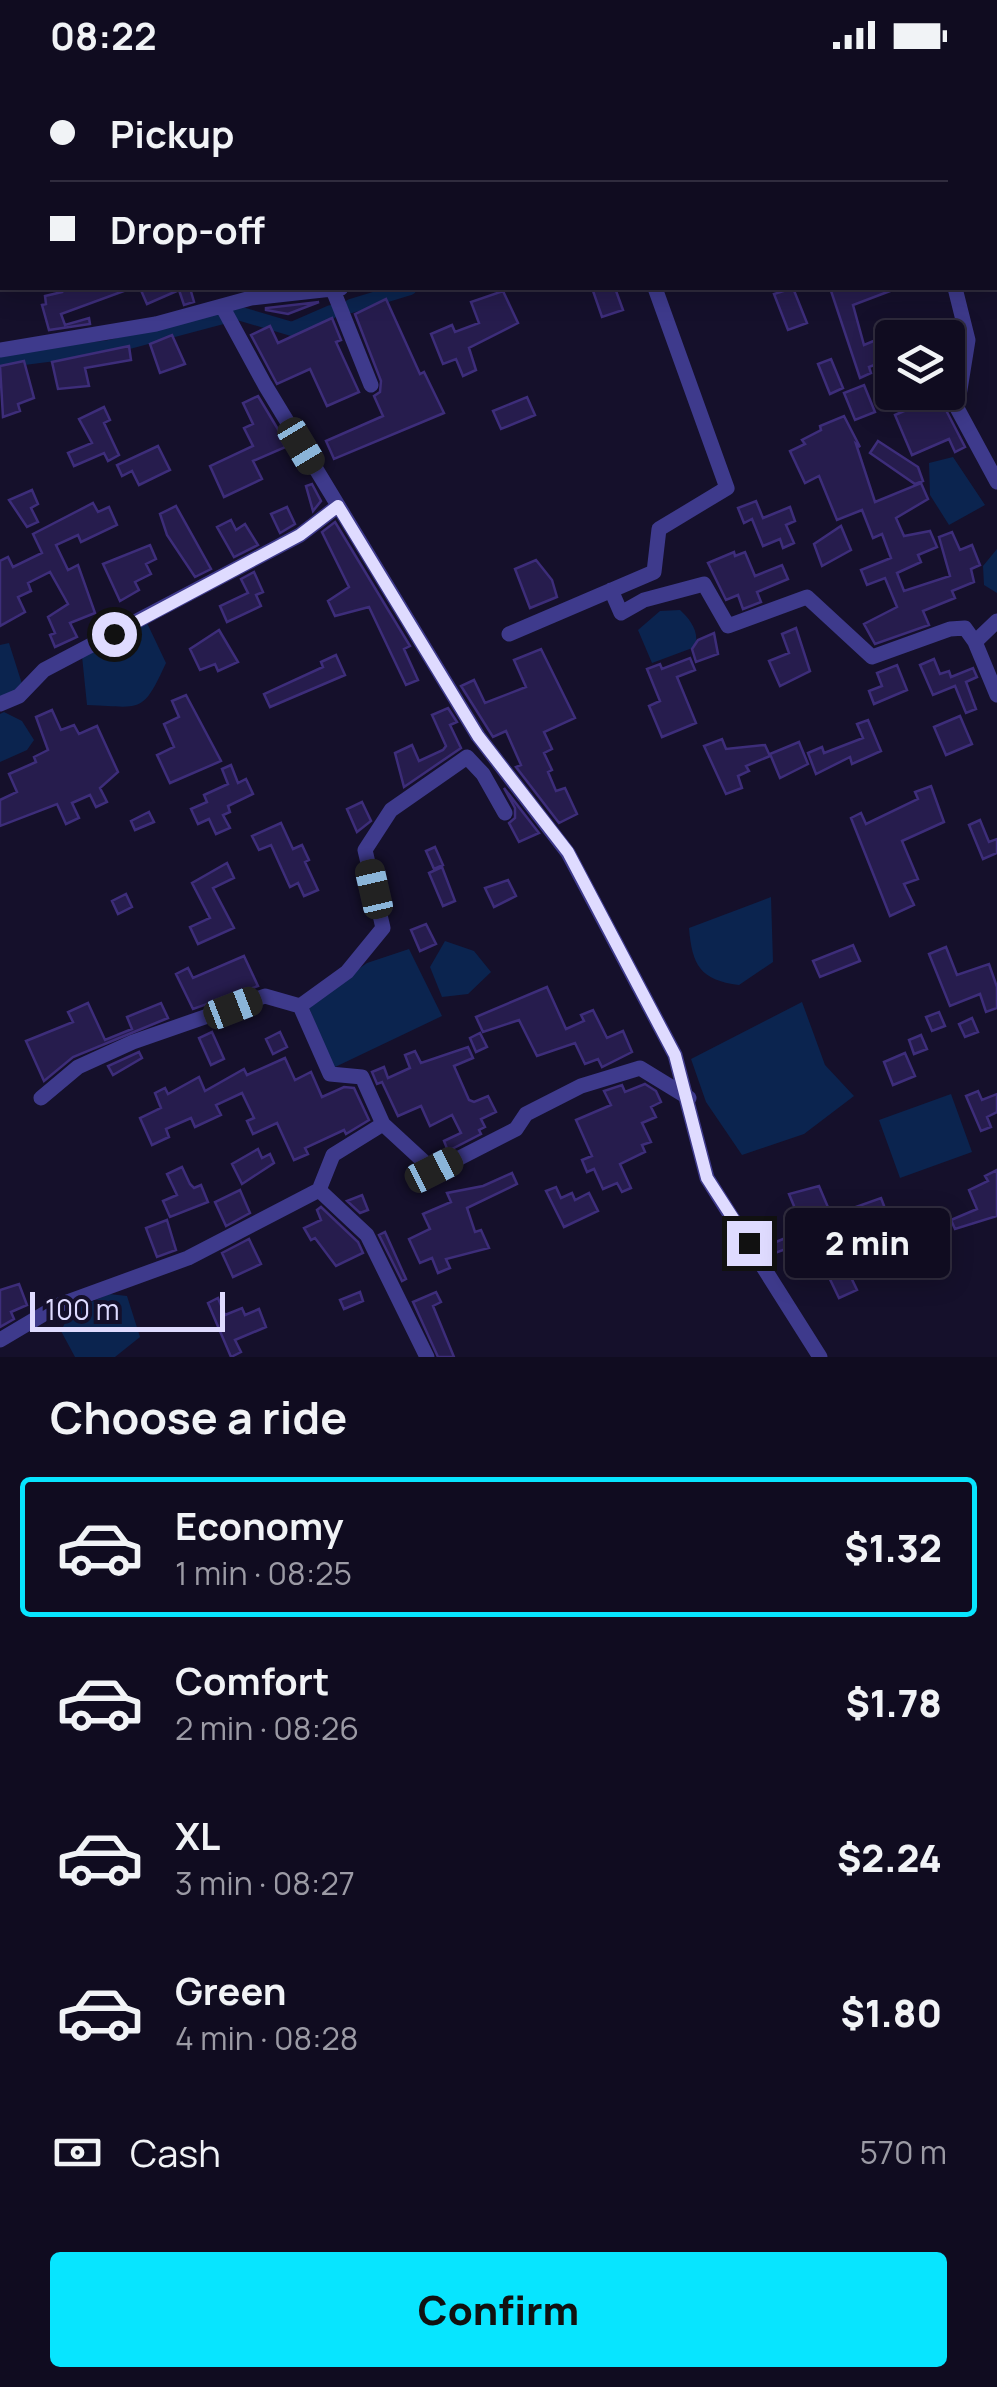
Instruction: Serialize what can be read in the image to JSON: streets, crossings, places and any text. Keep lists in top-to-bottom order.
{
  "scale_bar": "100 m",
  "page": {
    "status": "08:22",
    "banner": ["Pickup", "Drop-off"],
    "bubble": "2 min",
    "scale": "100 m",
    "heading": "Choose a ride",
    "list": [
      {
        "name": "Economy",
        "note": "1 min · 08:25",
        "value": "$1.32"
      },
      {
        "name": "Comfort",
        "note": "2 min · 08:26",
        "value": "$1.78"
      },
      {
        "name": "XL",
        "note": "3 min · 08:27",
        "value": "$2.24"
      },
      {
        "name": "Green",
        "note": "4 min · 08:28",
        "value": "$1.80"
      }
    ],
    "pay": ["Cash", "570 m"],
    "buttons": "Confirm"
  }
}
